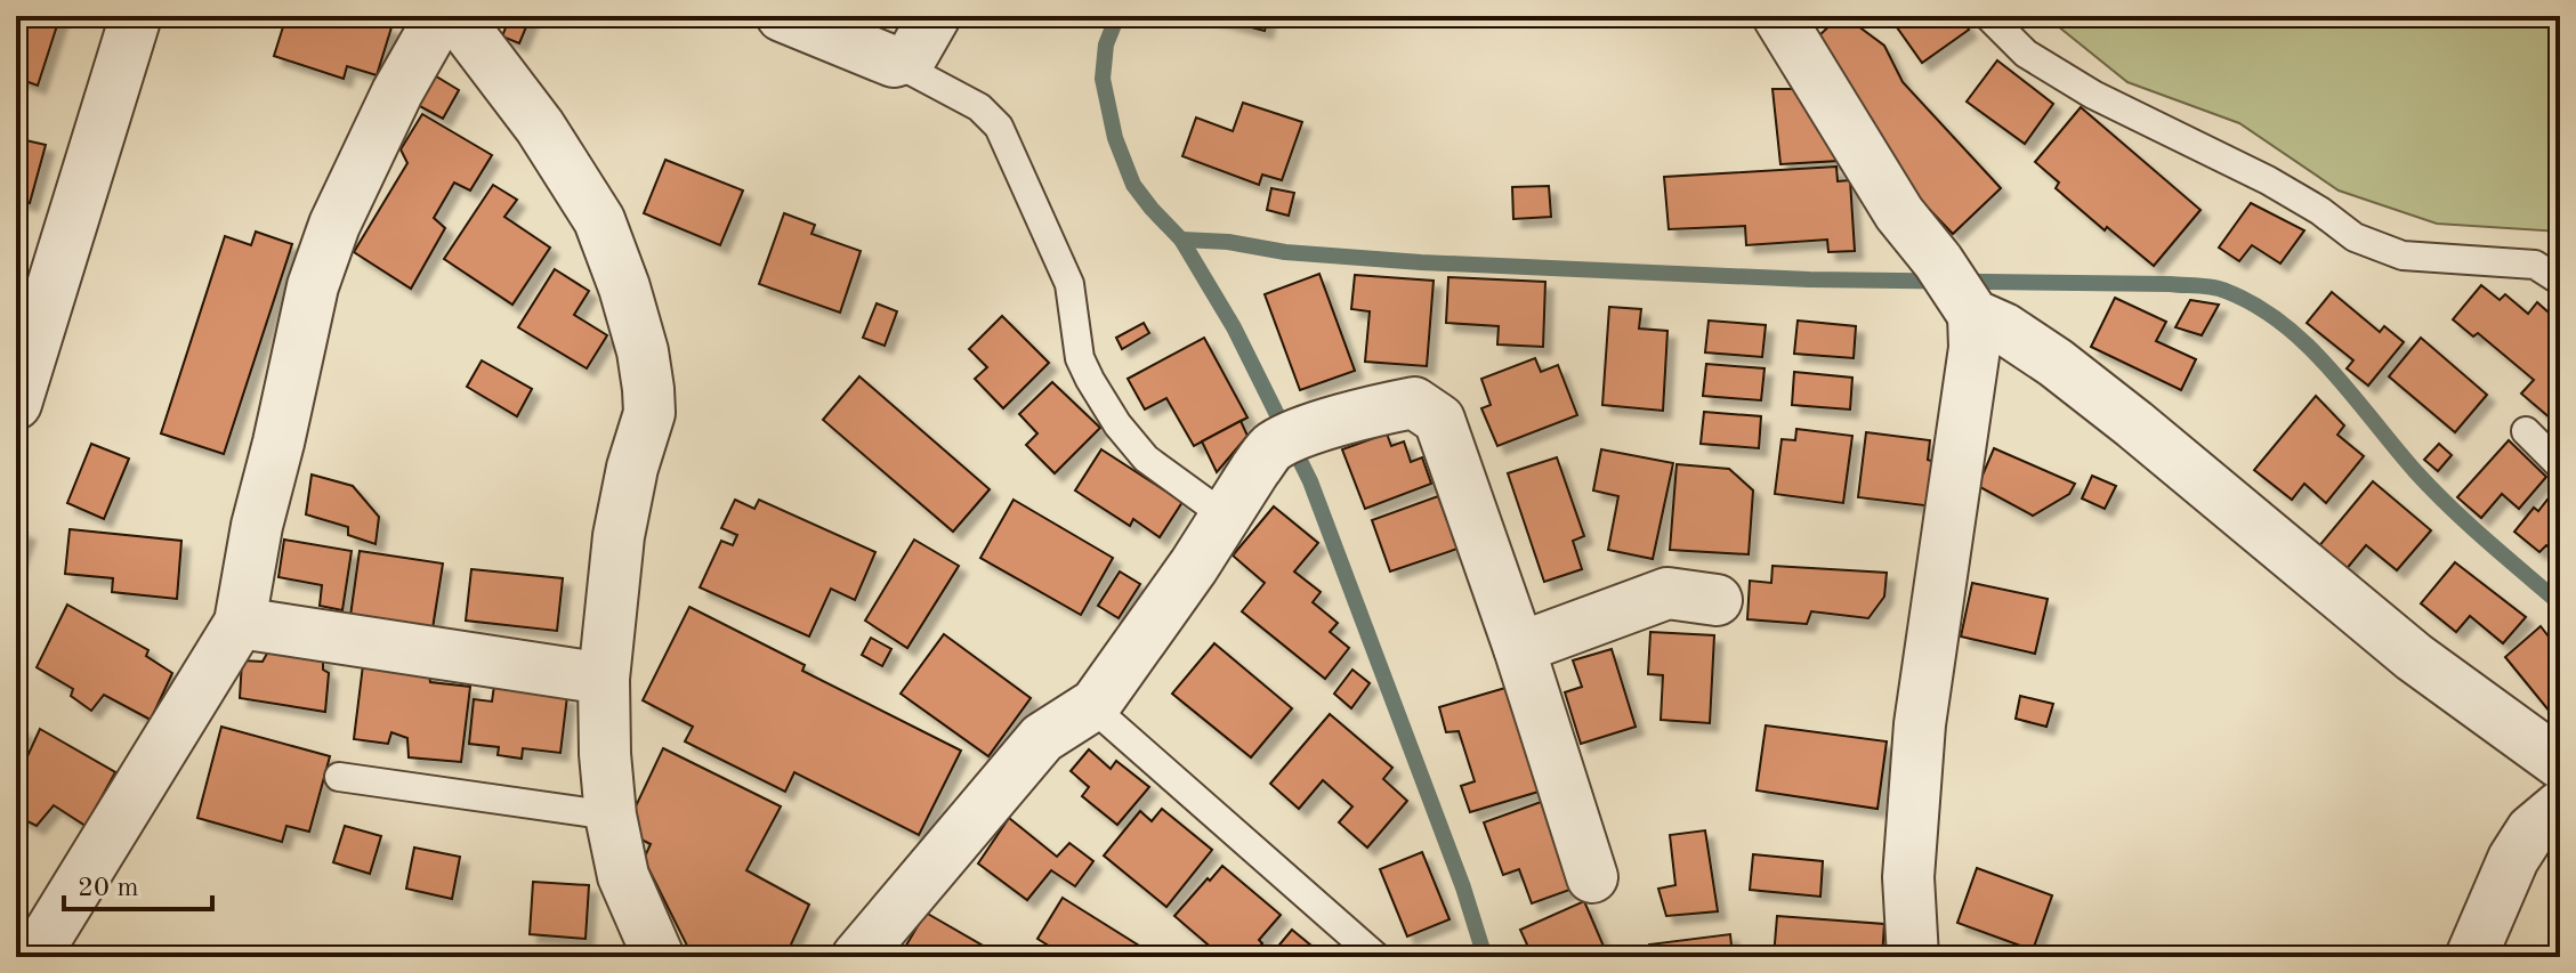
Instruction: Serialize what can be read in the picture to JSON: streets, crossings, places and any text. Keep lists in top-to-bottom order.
{
  "scale_bar": "20 m"
}
